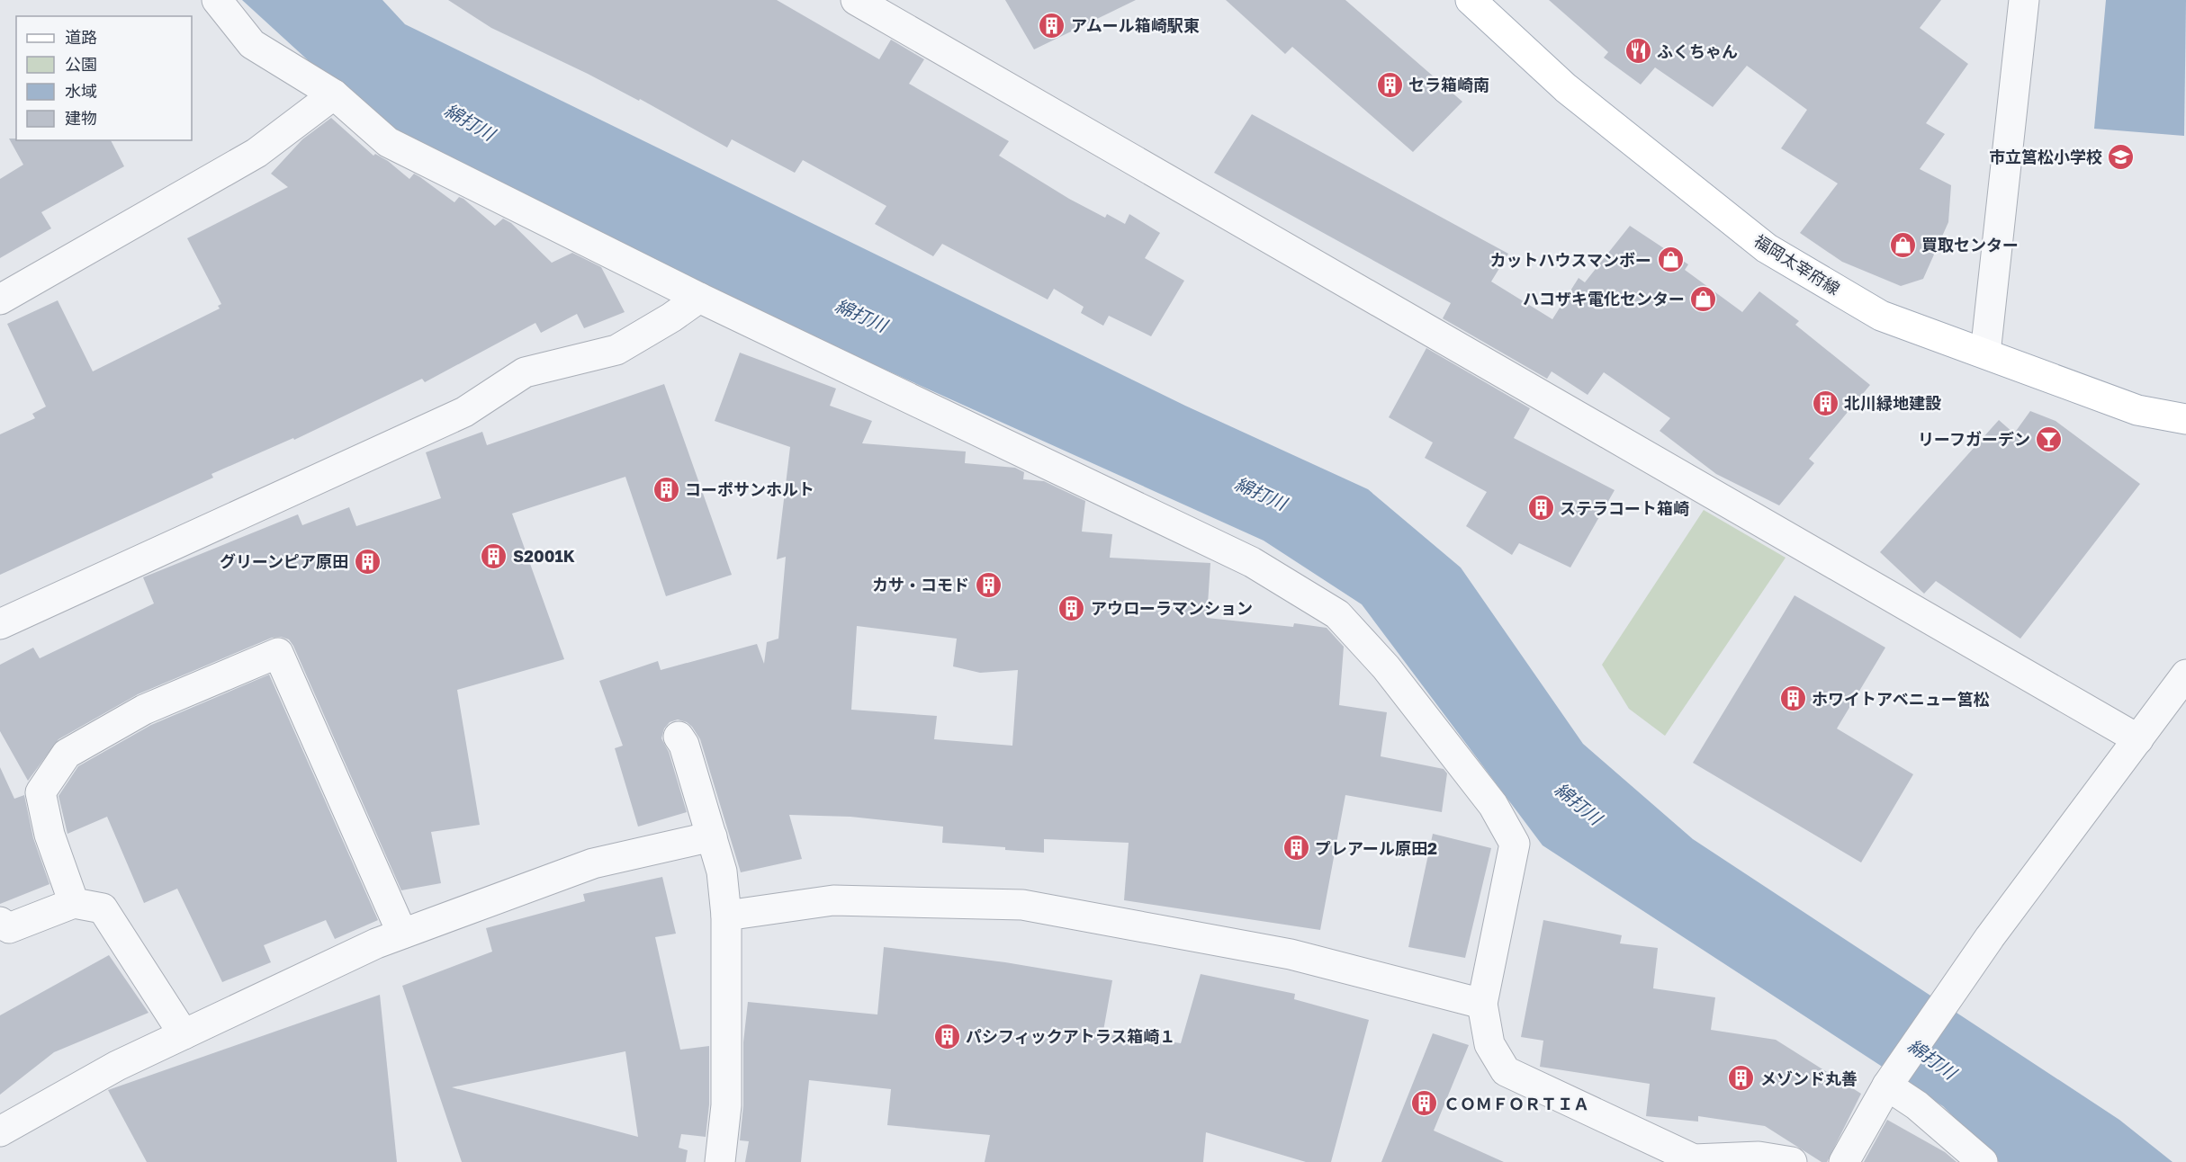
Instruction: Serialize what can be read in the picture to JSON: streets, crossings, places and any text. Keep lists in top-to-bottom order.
{
  "streets": {
    "main road": ["福岡太宰府線"]
  },
  "water": ["綿打川"],
  "places": {
    "building": [
      "アムール箱崎駅東",
      "セラ箱崎南",
      "北川緑地建設",
      "コーポサンホルト",
      "ステラコート箱崎",
      "S2001K",
      "グリーンピア原田",
      "カサ・コモド",
      "アウローラマンション",
      "ホワイトアベニュー筥松",
      "プレアール原田2",
      "パシフィックアトラス箱崎１",
      "メゾンド丸善",
      "ＣＯＭＦＯＲＴＩＡ"
    ],
    "restaurant": ["ふくちゃん"],
    "school or university": ["市立筥松小学校"],
    "shop": ["買取センター", "カットハウスマンボー", "ハコザキ電化センター"],
    "bar": ["リーフガーデン"]
  },
  "legend": [
    "道路",
    "公園",
    "水域",
    "建物"
  ]
}
